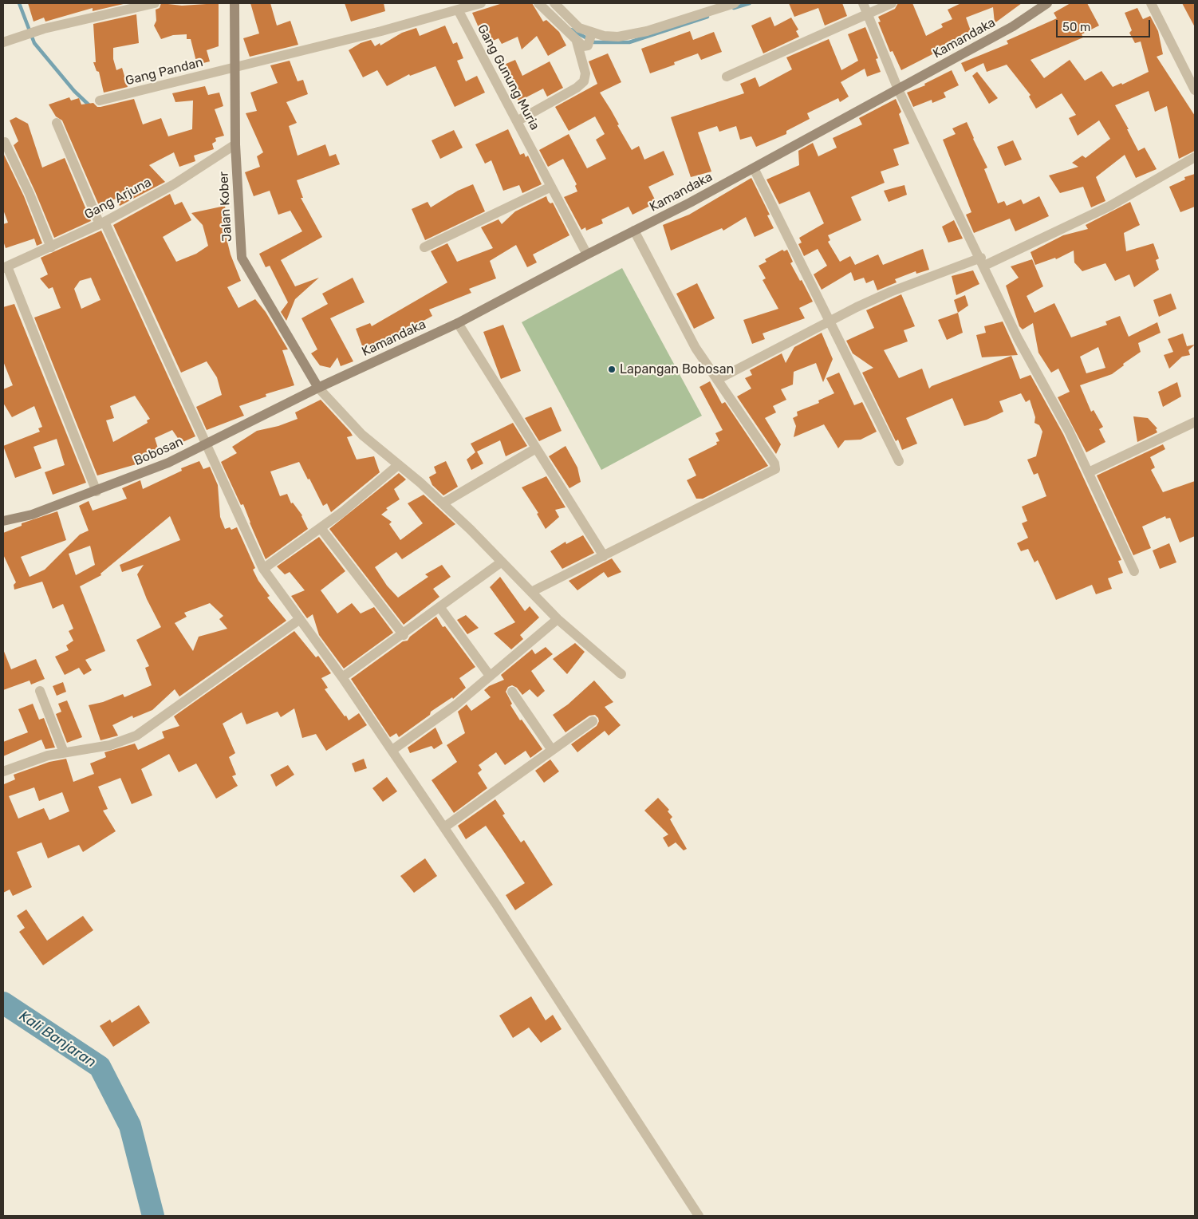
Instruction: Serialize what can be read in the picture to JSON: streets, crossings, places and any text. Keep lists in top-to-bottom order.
{
  "streets": {
    "street": [
      "Kamandaka",
      "Gang Pandan",
      "Gang Gunung Muria",
      "Gang Arjuna",
      "Jalan Kober",
      "Bobosan"
    ]
  },
  "crossings": [
    ["Kamandaka", "Gang Gunung Muria"],
    ["Kamandaka", "Jalan Kober"],
    ["Kamandaka", "Bobosan"],
    ["Gang Pandan", "Jalan Kober"],
    ["Gang Arjuna", "Jalan Kober"],
    ["Jalan Kober", "Bobosan"]
  ],
  "water": ["Kali Banjaran"],
  "places": ["Lapangan Bobosan"],
  "scale_bar": "50 m"
}
